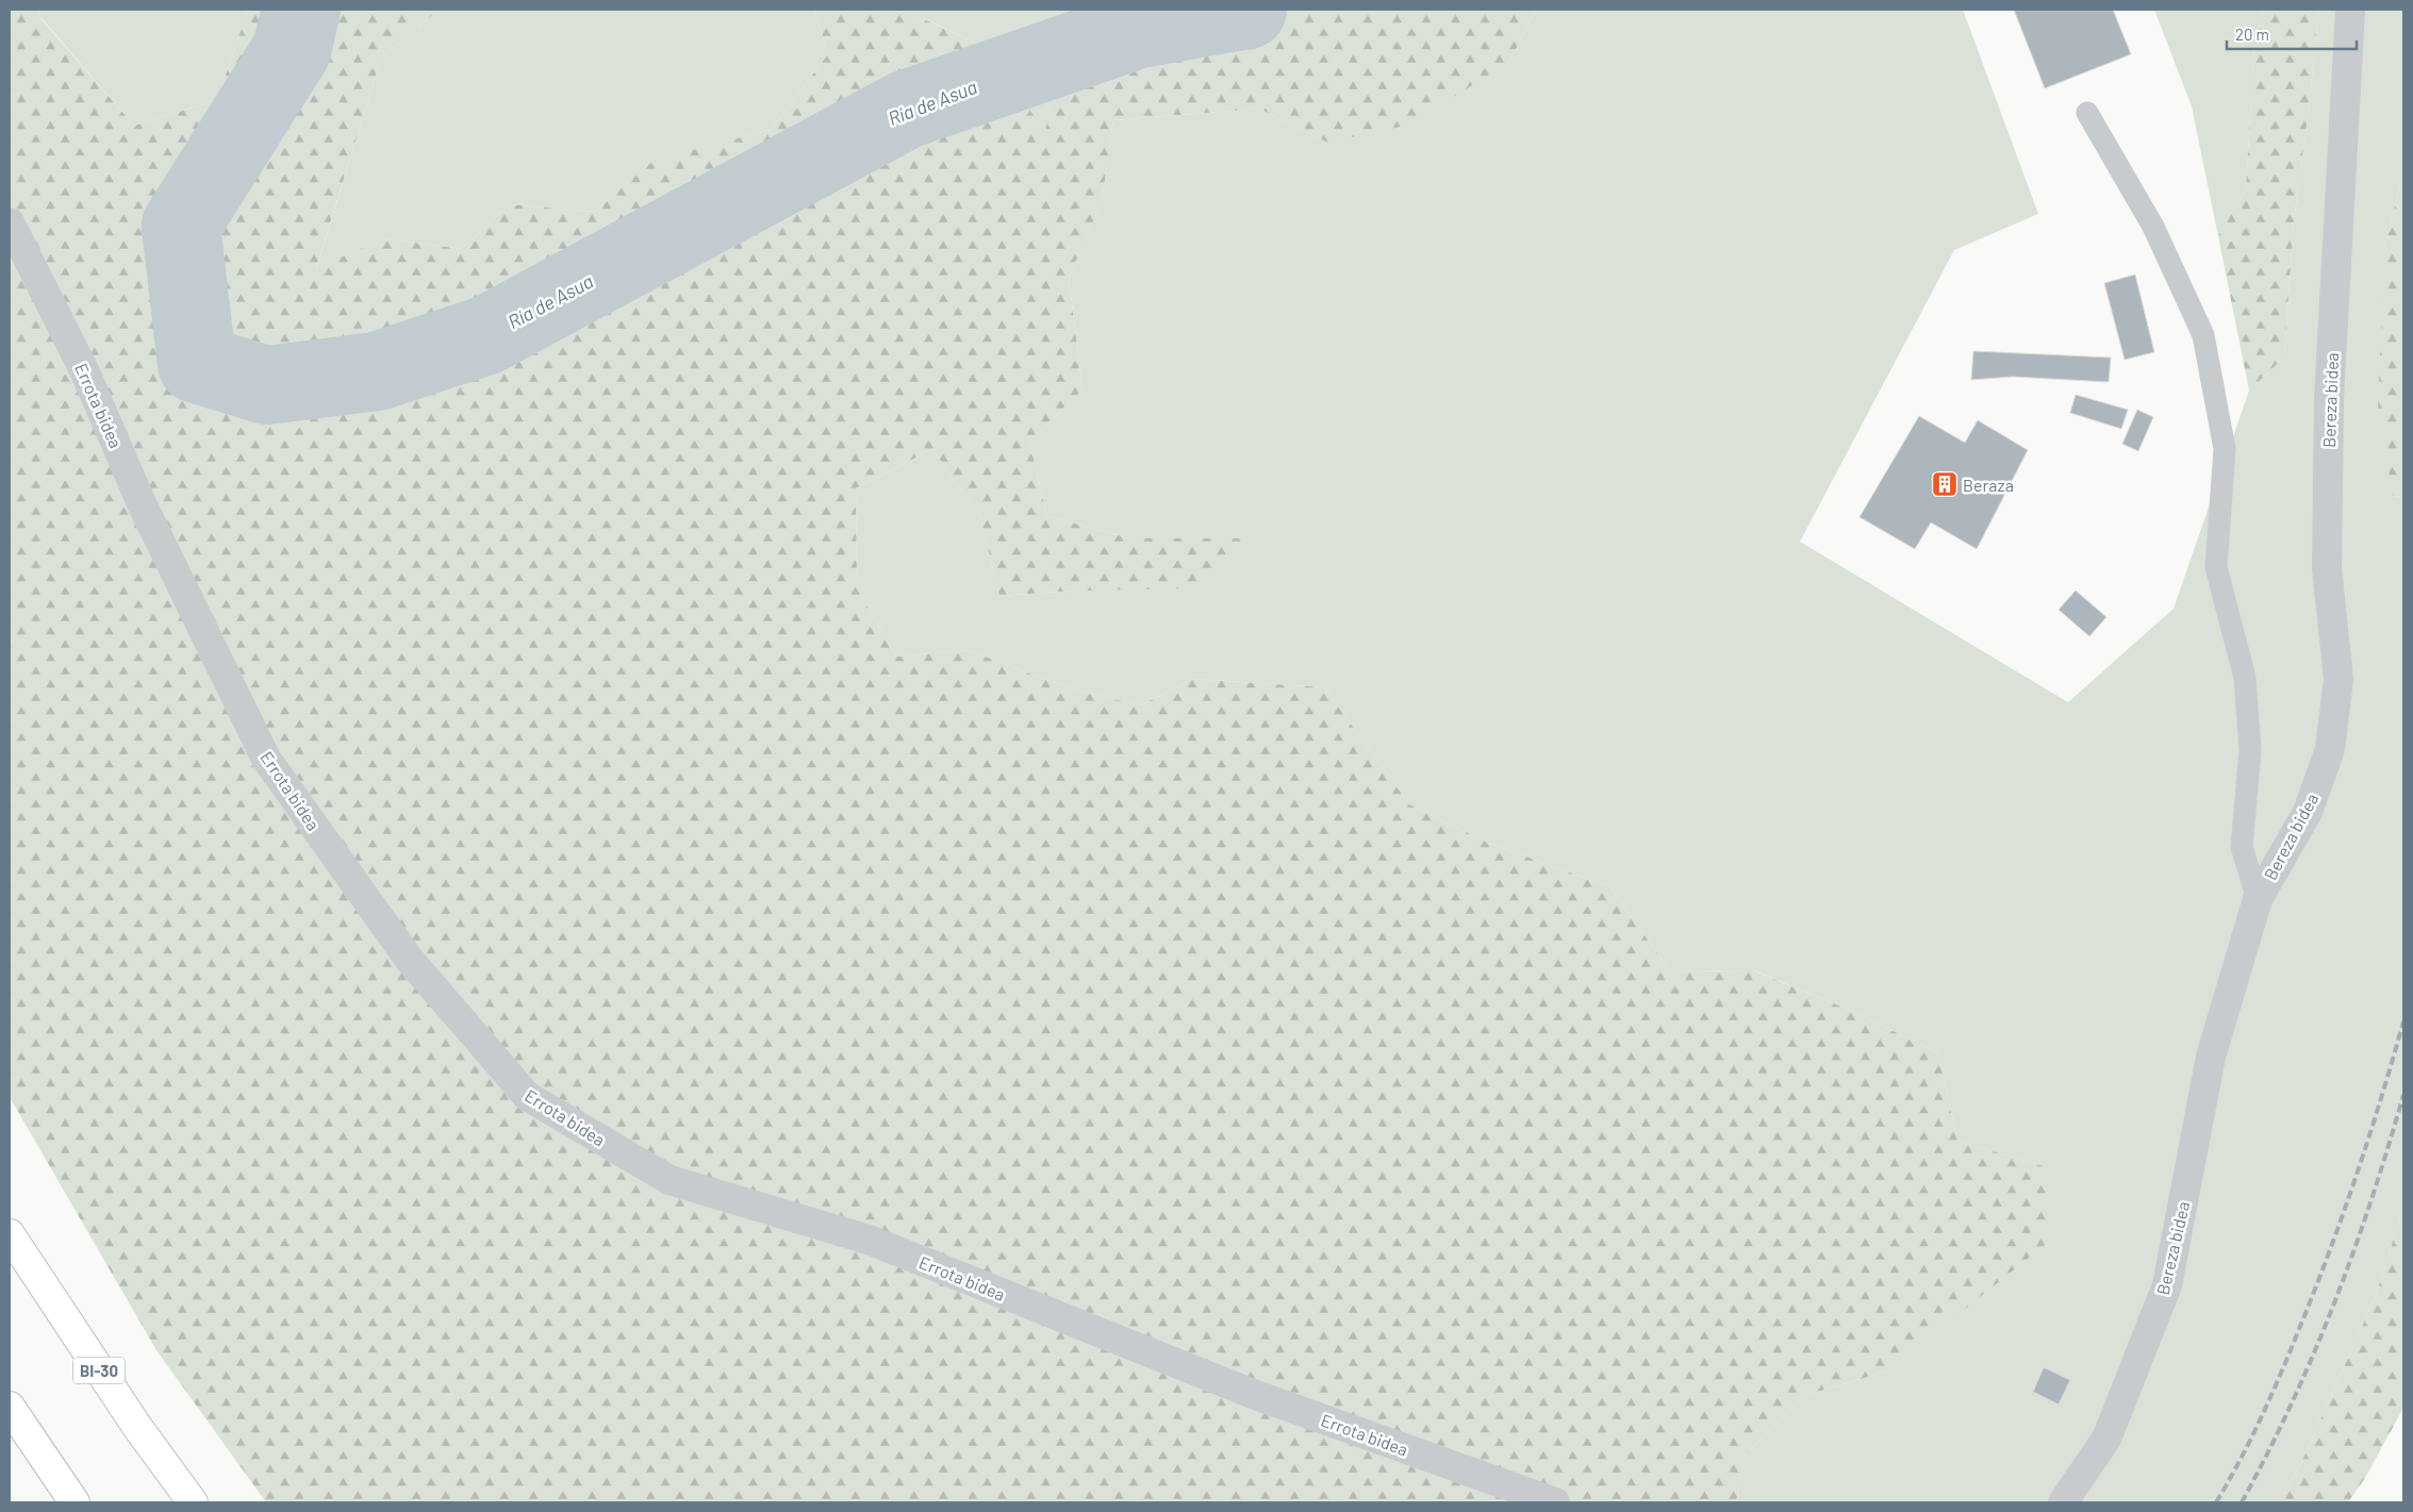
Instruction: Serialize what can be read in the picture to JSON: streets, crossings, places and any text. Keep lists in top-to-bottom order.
{
  "streets": {
    "highway": ["BI-30"],
    "street": ["Bereza bidea", "Errota bidea"]
  },
  "water": ["Ría de Asua"],
  "places": {
    "building": ["Beraza"]
  },
  "scale_bar": "20 m"
}
